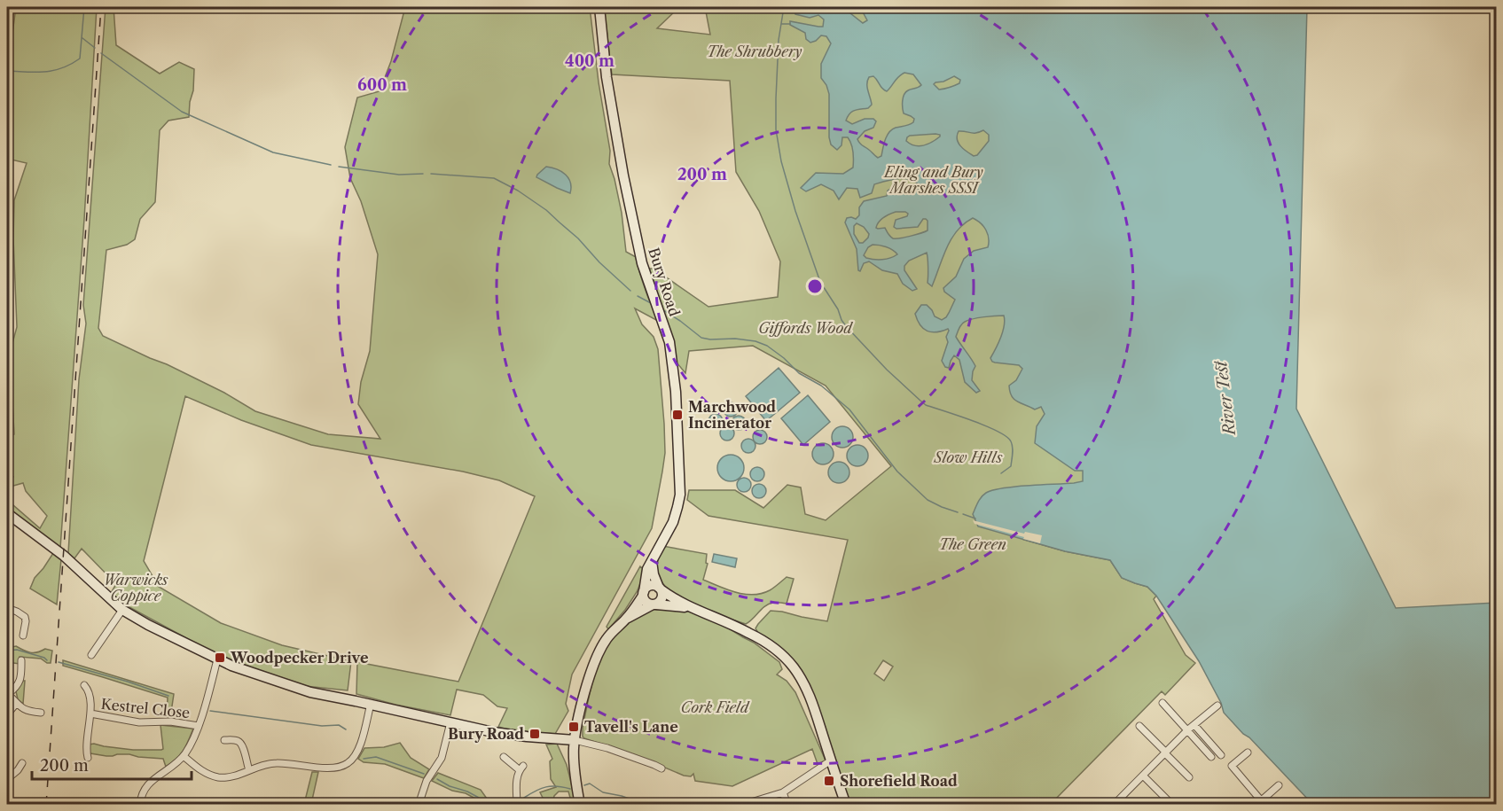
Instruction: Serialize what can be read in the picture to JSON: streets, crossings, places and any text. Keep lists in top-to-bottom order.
{
  "streets": {
    "street": ["Bury Road", "Kestrel Close"]
  },
  "water": ["River Test"],
  "parks": [
    "The Shrubbery",
    "Eling and Bury Marshes SSSI",
    "Giffords Wood",
    "Slow Hills",
    "The Green",
    "Warwicks Coppice",
    "Cork Field"
  ],
  "places": {
    "transit": [
      "Marchwood Incinerator",
      "Woodpecker Drive",
      "Tavell's Lane",
      "Bury Road",
      "Shorefield Road"
    ]
  },
  "scale_bar": "200 m",
  "rings": ["400 m", "600 m", "200 m"]
}
